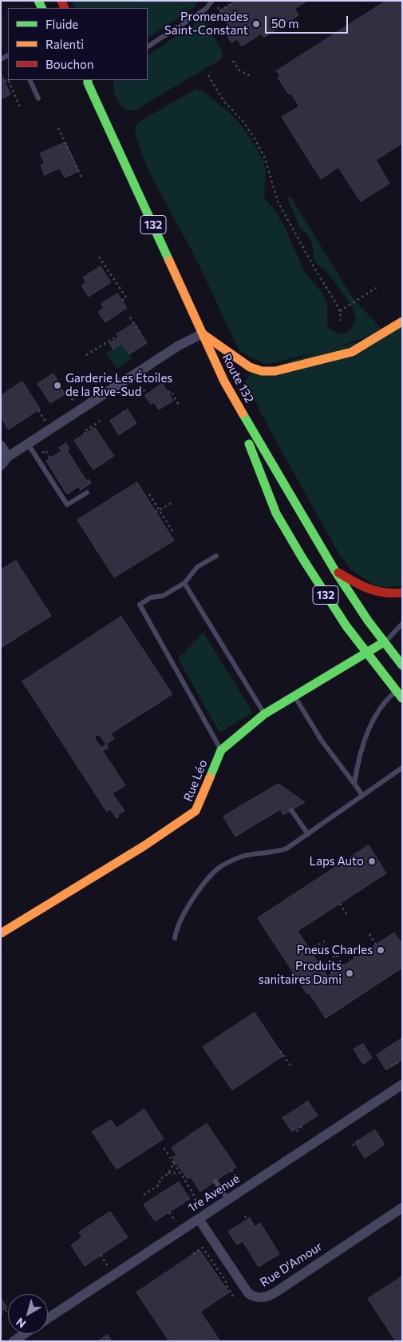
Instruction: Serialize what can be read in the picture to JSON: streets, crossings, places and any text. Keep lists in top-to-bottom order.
{
  "streets": {
    "main road": ["132", "Route 132", "Rue Léo"],
    "street": ["1re Avenue", "Rue D'Amour"]
  },
  "crossings": [
    ["132", "Route 132"],
    ["132", "Rue Léo"],
    ["Route 132", "Rue Léo"],
    ["1re Avenue", "Rue D'Amour"]
  ],
  "places": [
    "Promenades Saint-Constant",
    "Garderie Les Étoiles de la Rive-Sud",
    "Laps Auto",
    "Pneus Charles",
    "Produits sanitaires Dami"
  ],
  "legend": ["Fluide", "Ralenti", "Bouchon"],
  "scale_bar": "50 m",
  "north": "bottom left"
}
